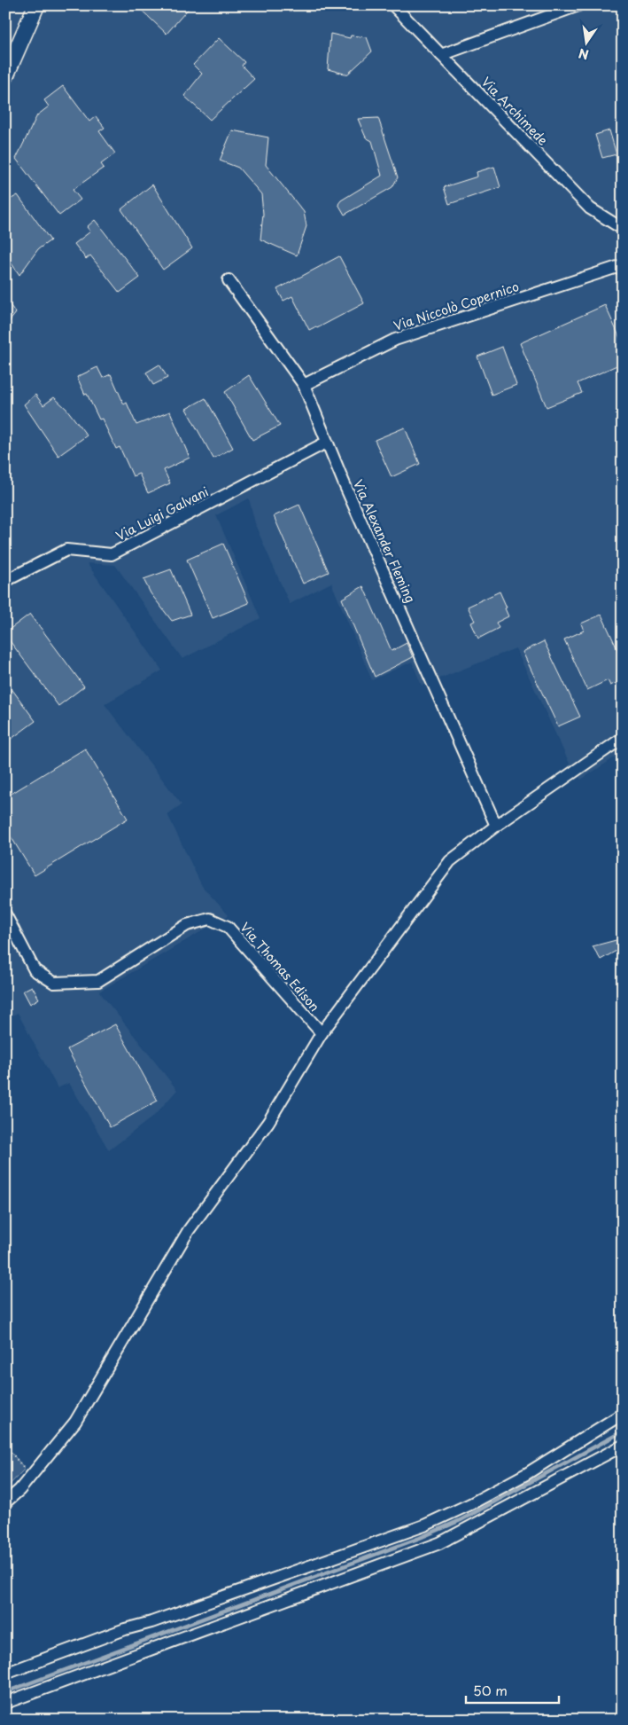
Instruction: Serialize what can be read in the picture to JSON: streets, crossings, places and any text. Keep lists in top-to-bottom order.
{
  "streets": {
    "street": [
      "Via Archimede",
      "Via Niccolò Copernico",
      "Via Luigi Galvani",
      "Via Alexander Fleming",
      "Via Thomas Edison"
    ]
  },
  "crossings": [
    ["Via Niccolò Copernico", "Via Alexander Fleming"],
    ["Via Luigi Galvani", "Via Alexander Fleming"]
  ],
  "scale_bar": "50 m",
  "north": "bottom"
}
